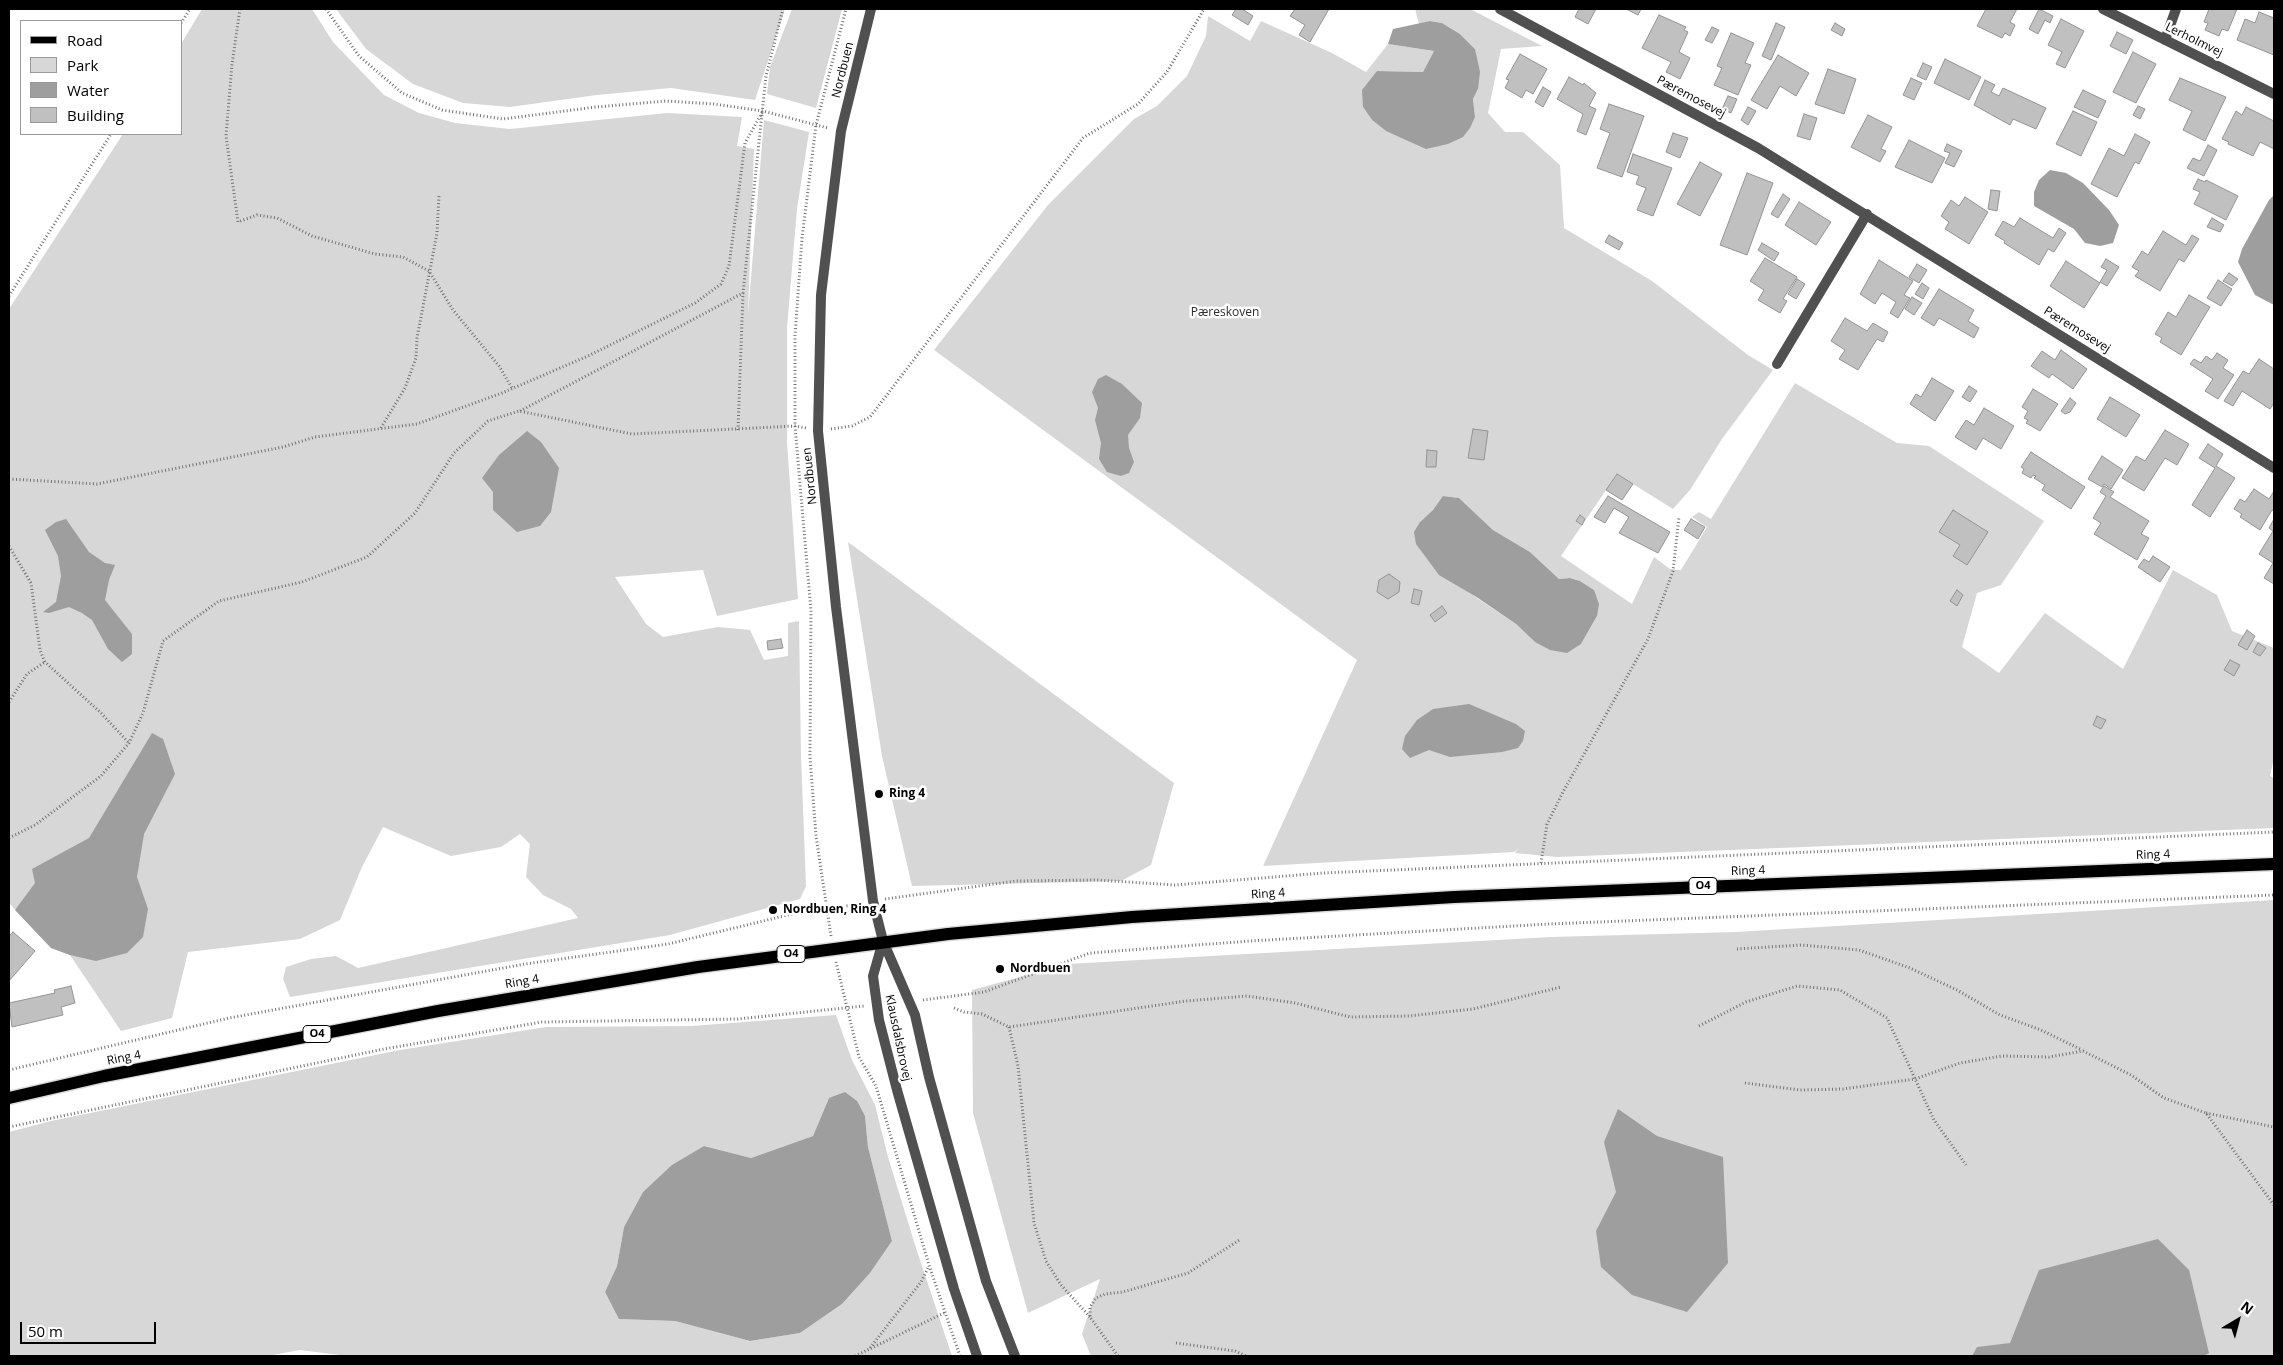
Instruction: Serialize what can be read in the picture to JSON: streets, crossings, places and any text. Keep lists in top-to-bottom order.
{
  "streets": {
    "main road": ["Ring 4", "O4"],
    "street": [
      "Lerholmvej",
      "Nordbuen",
      "Pæremosevej",
      "Klausdalsbrovej"
    ]
  },
  "crossings": [
    ["Nordbuen", "Ring 4"],
    ["Nordbuen", "Klausdalsbrovej"],
    ["Ring 4", "Klausdalsbrovej"]
  ],
  "parks": ["Pæreskoven"],
  "places": ["Ring 4", "Nordbuen, Ring 4", "Nordbuen"],
  "legend": [
    "Road",
    "Park",
    "Water",
    "Building"
  ],
  "scale_bar": "50 m",
  "north": "top right"
}
